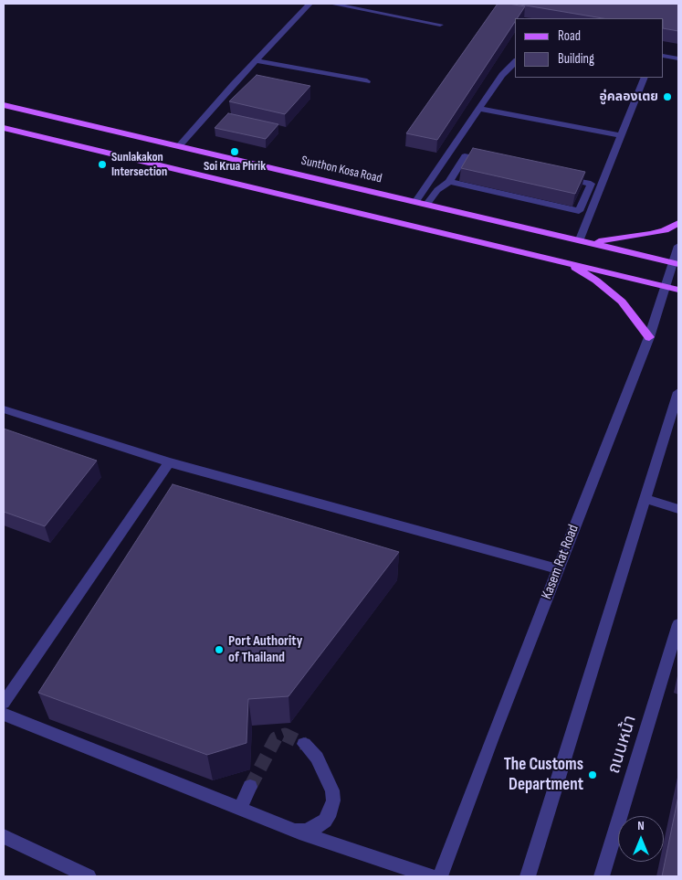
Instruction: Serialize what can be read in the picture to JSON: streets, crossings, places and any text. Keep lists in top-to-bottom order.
{
  "streets": {
    "main road": ["Sunthon Kosa Road"],
    "street": ["Kasem Rat Road", "ถนนหน้า"]
  },
  "crossings": [
    ["Sunthon Kosa Road", "Kasem Rat Road"]
  ],
  "places": [
    "อู่คลองเตย",
    "Soi Krua Phrik",
    "Sunlakakon Intersection",
    "Port Authority of Thailand",
    "The Customs Department"
  ],
  "legend": ["Road", "Building"],
  "north": "top"
}
